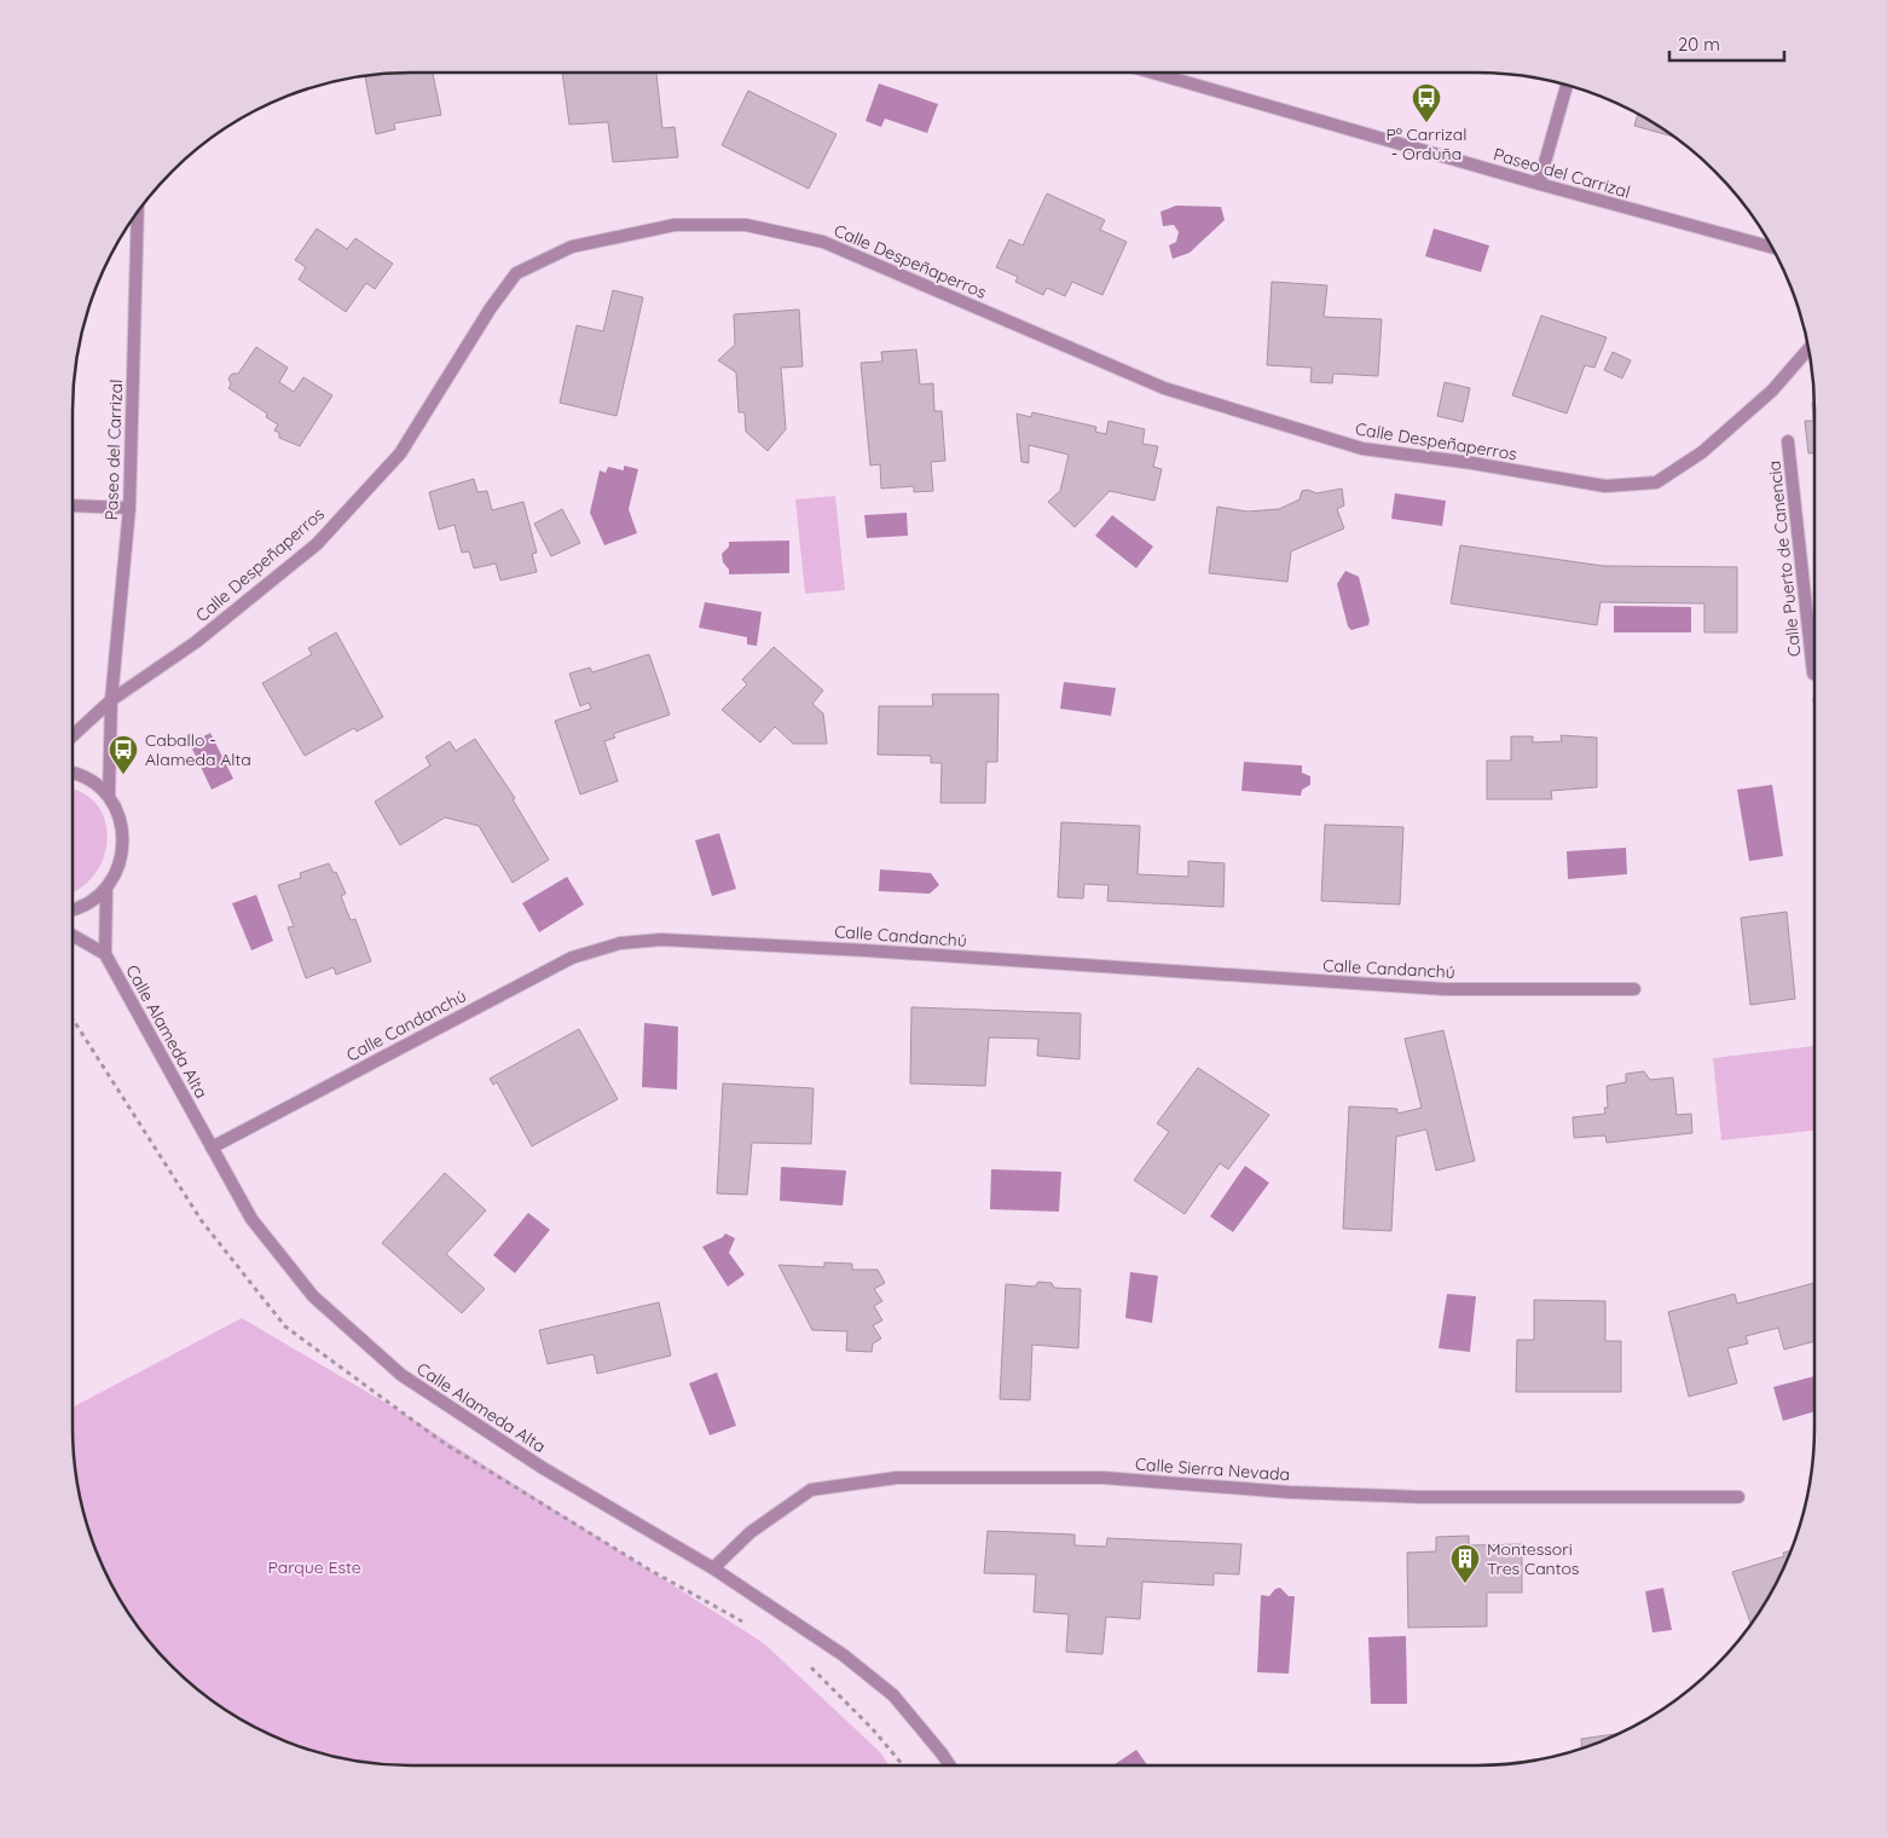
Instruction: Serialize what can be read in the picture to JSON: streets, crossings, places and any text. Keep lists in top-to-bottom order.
{
  "streets": {
    "street": [
      "Paseo del Carrizal",
      "Calle Despeñaperros",
      "Calle Puerto de Canencia",
      "Calle Candanchú",
      "Calle Alameda Alta",
      "Calle Sierra Nevada"
    ]
  },
  "crossings": [
    ["Paseo del Carrizal", "Calle Despeñaperros"],
    ["Calle Candanchú", "Calle Alameda Alta"],
    ["Calle Alameda Alta", "Calle Sierra Nevada"]
  ],
  "parks": ["Parque Este"],
  "places": {
    "bus stop": ["Pº Carrizal - Orduña", "Caballo - Alameda Alta"],
    "building": ["Montessori Tres Cantos"]
  },
  "scale_bar": "20 m"
}
